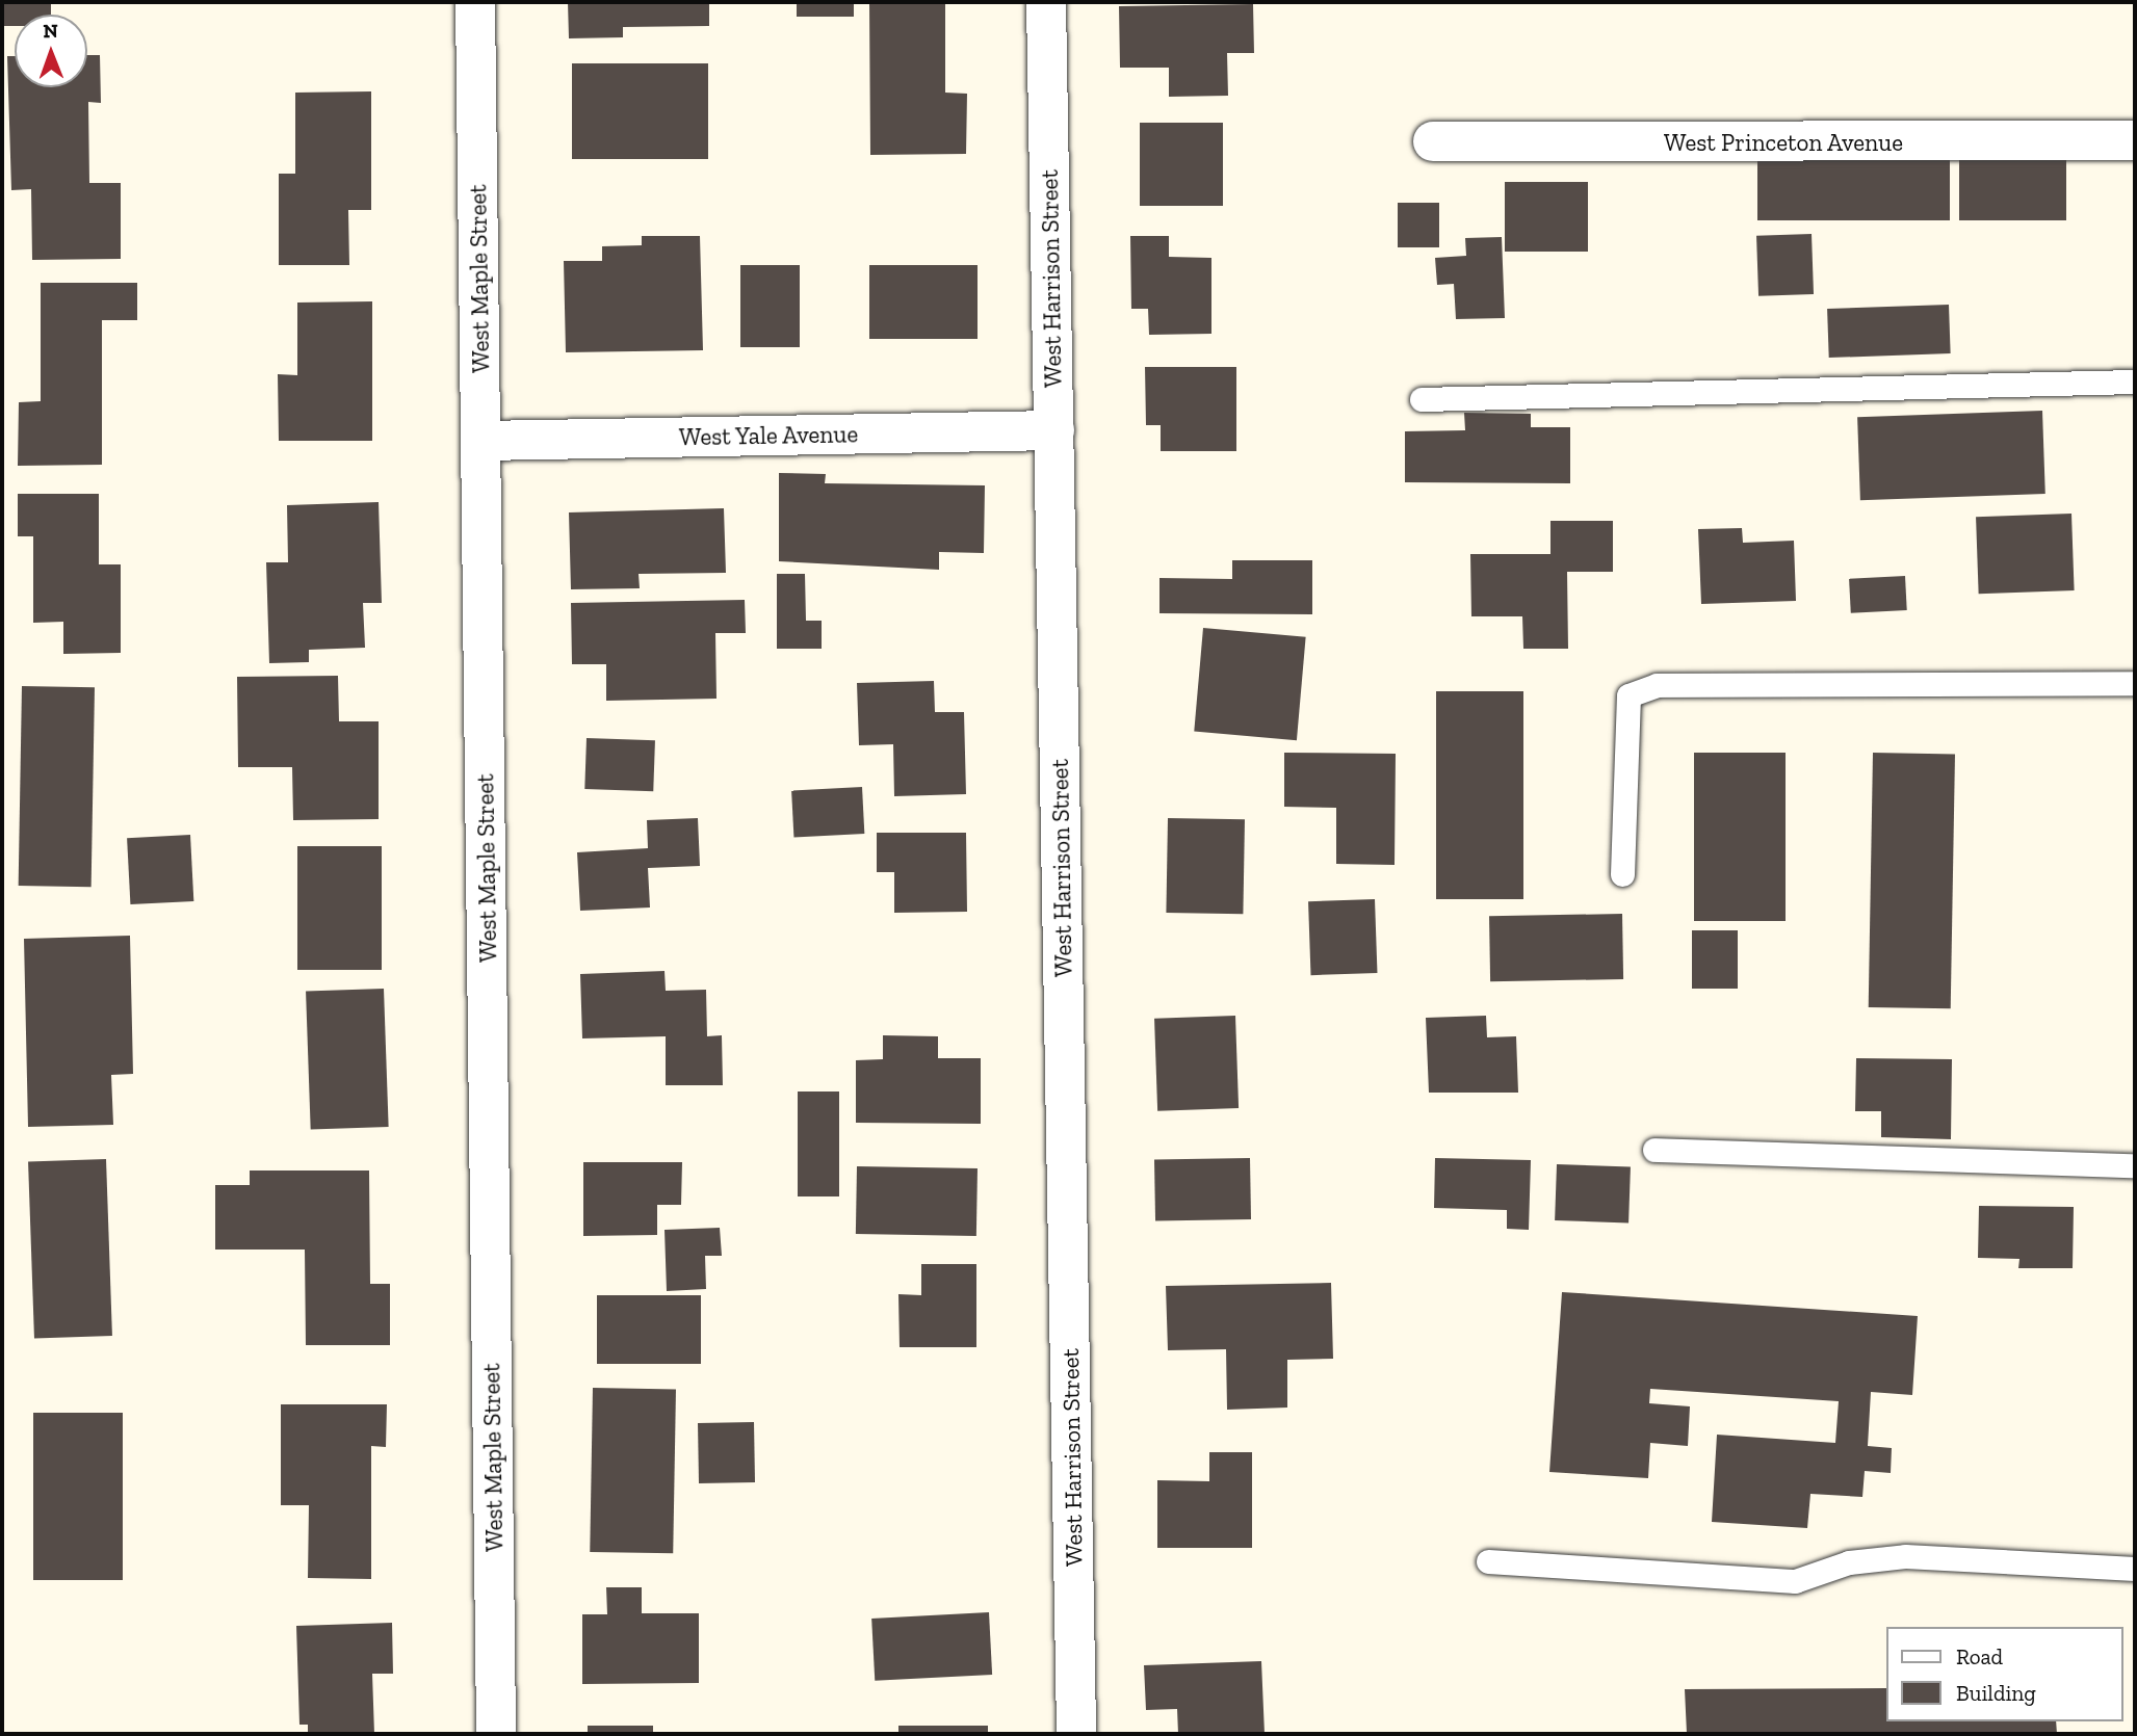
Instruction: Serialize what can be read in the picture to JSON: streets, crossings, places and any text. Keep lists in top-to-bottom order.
{
  "streets": {
    "street": [
      "West Princeton Avenue",
      "West Maple Street",
      "West Harrison Street",
      "West Yale Avenue"
    ]
  },
  "crossings": [
    ["West Maple Street", "West Yale Avenue"],
    ["West Harrison Street", "West Yale Avenue"]
  ],
  "legend": ["Road", "Building"],
  "north": "top"
}
